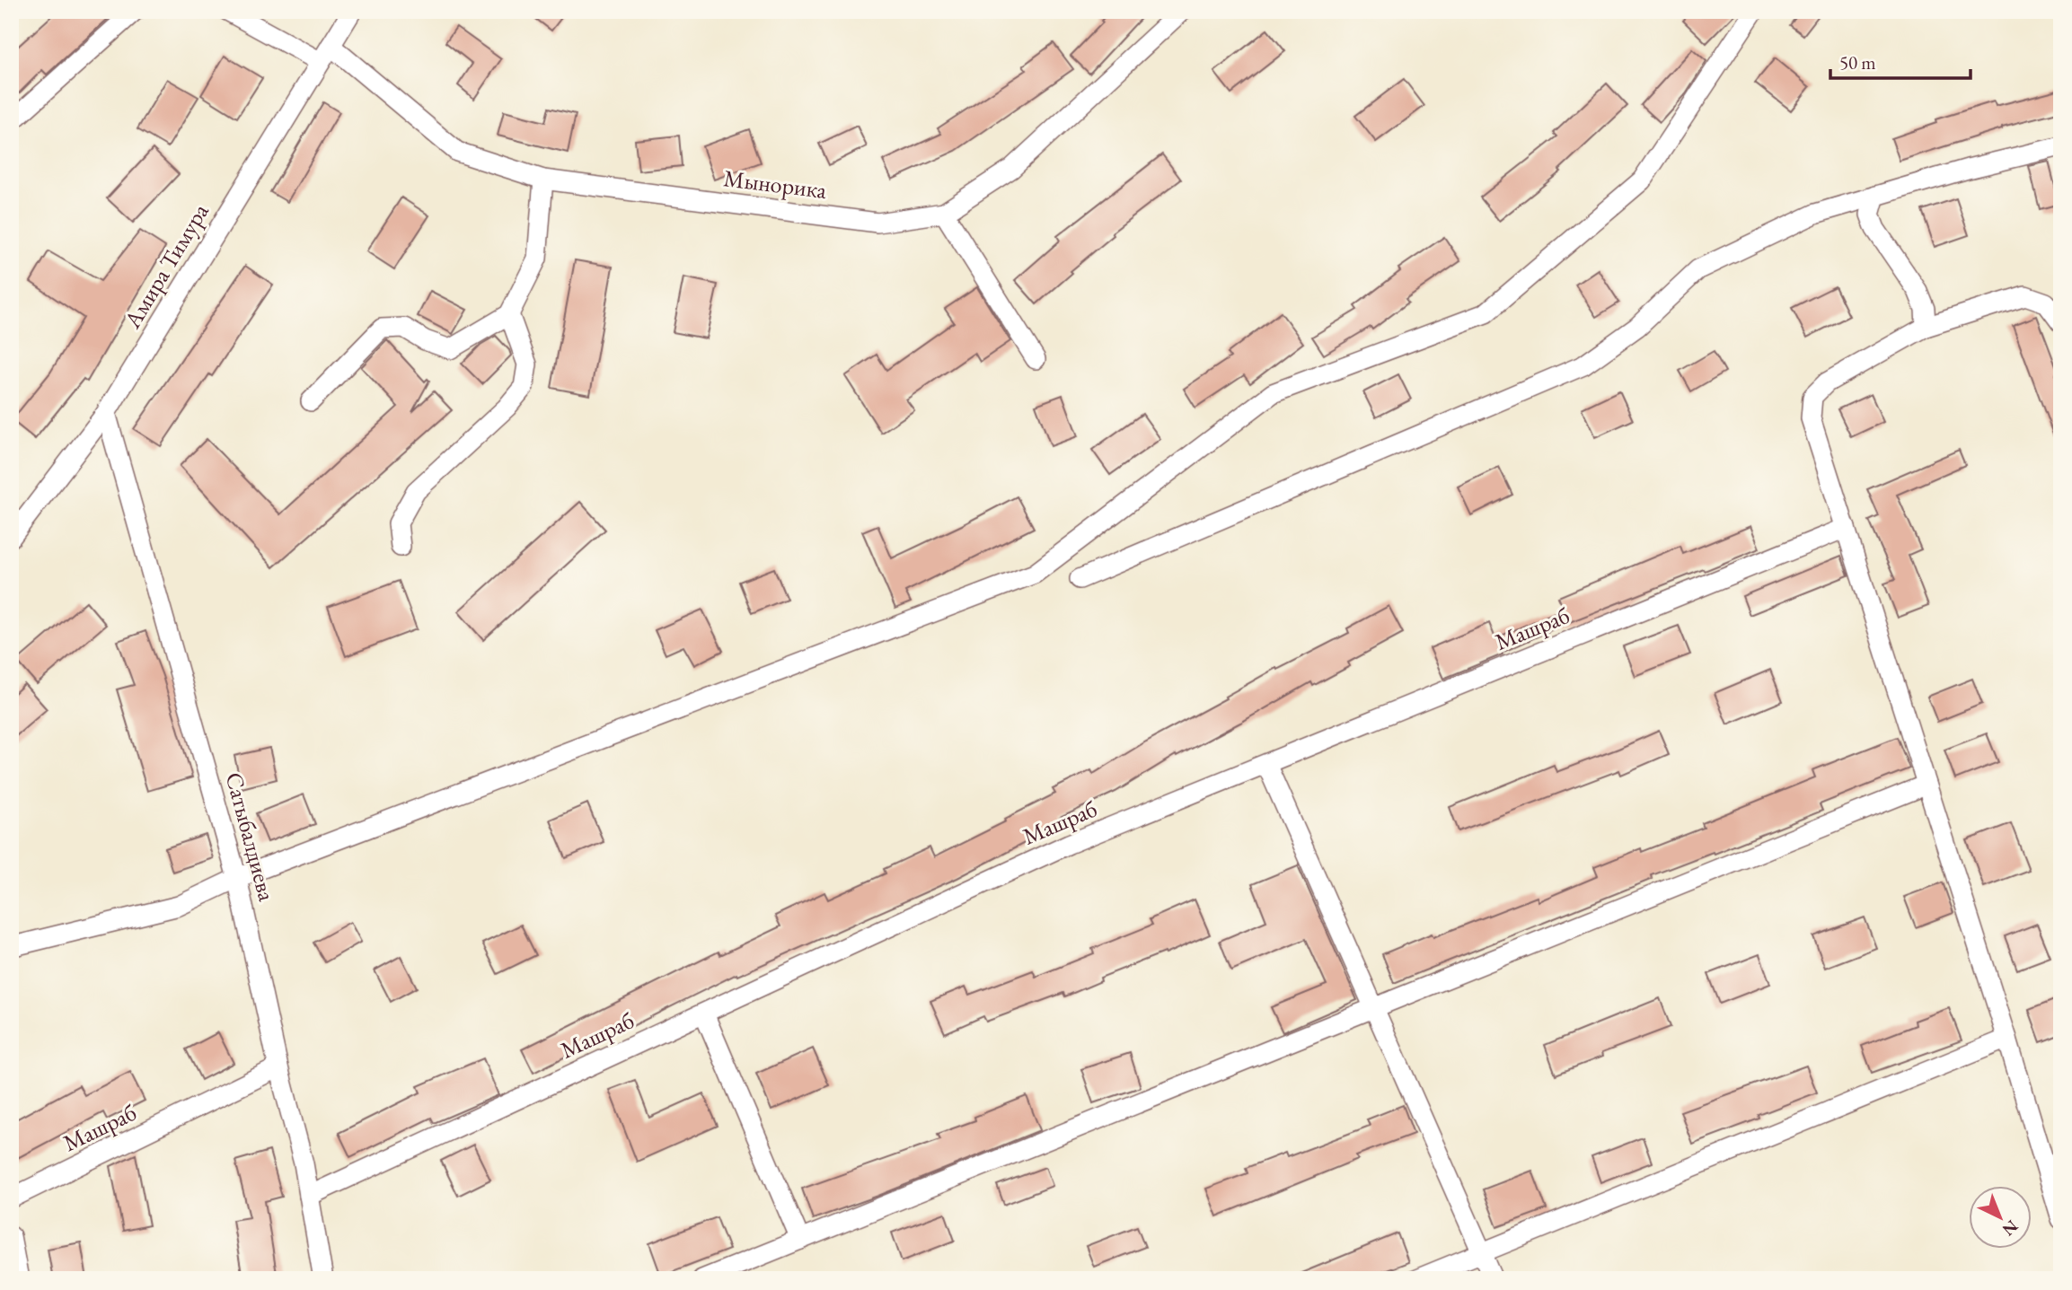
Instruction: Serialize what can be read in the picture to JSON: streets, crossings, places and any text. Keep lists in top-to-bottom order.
{
  "streets": {
    "street": [
      "Мынорика",
      "Амира Тимура",
      "Машраб",
      "Сатыбалдиева"
    ]
  },
  "crossings": [
    ["Мынорика", "Амира Тимура"],
    ["Амира Тимура", "Сатыбалдиева"],
    ["Машраб", "Сатыбалдиева"]
  ],
  "scale_bar": "50 m",
  "north": "bottom right"
}
